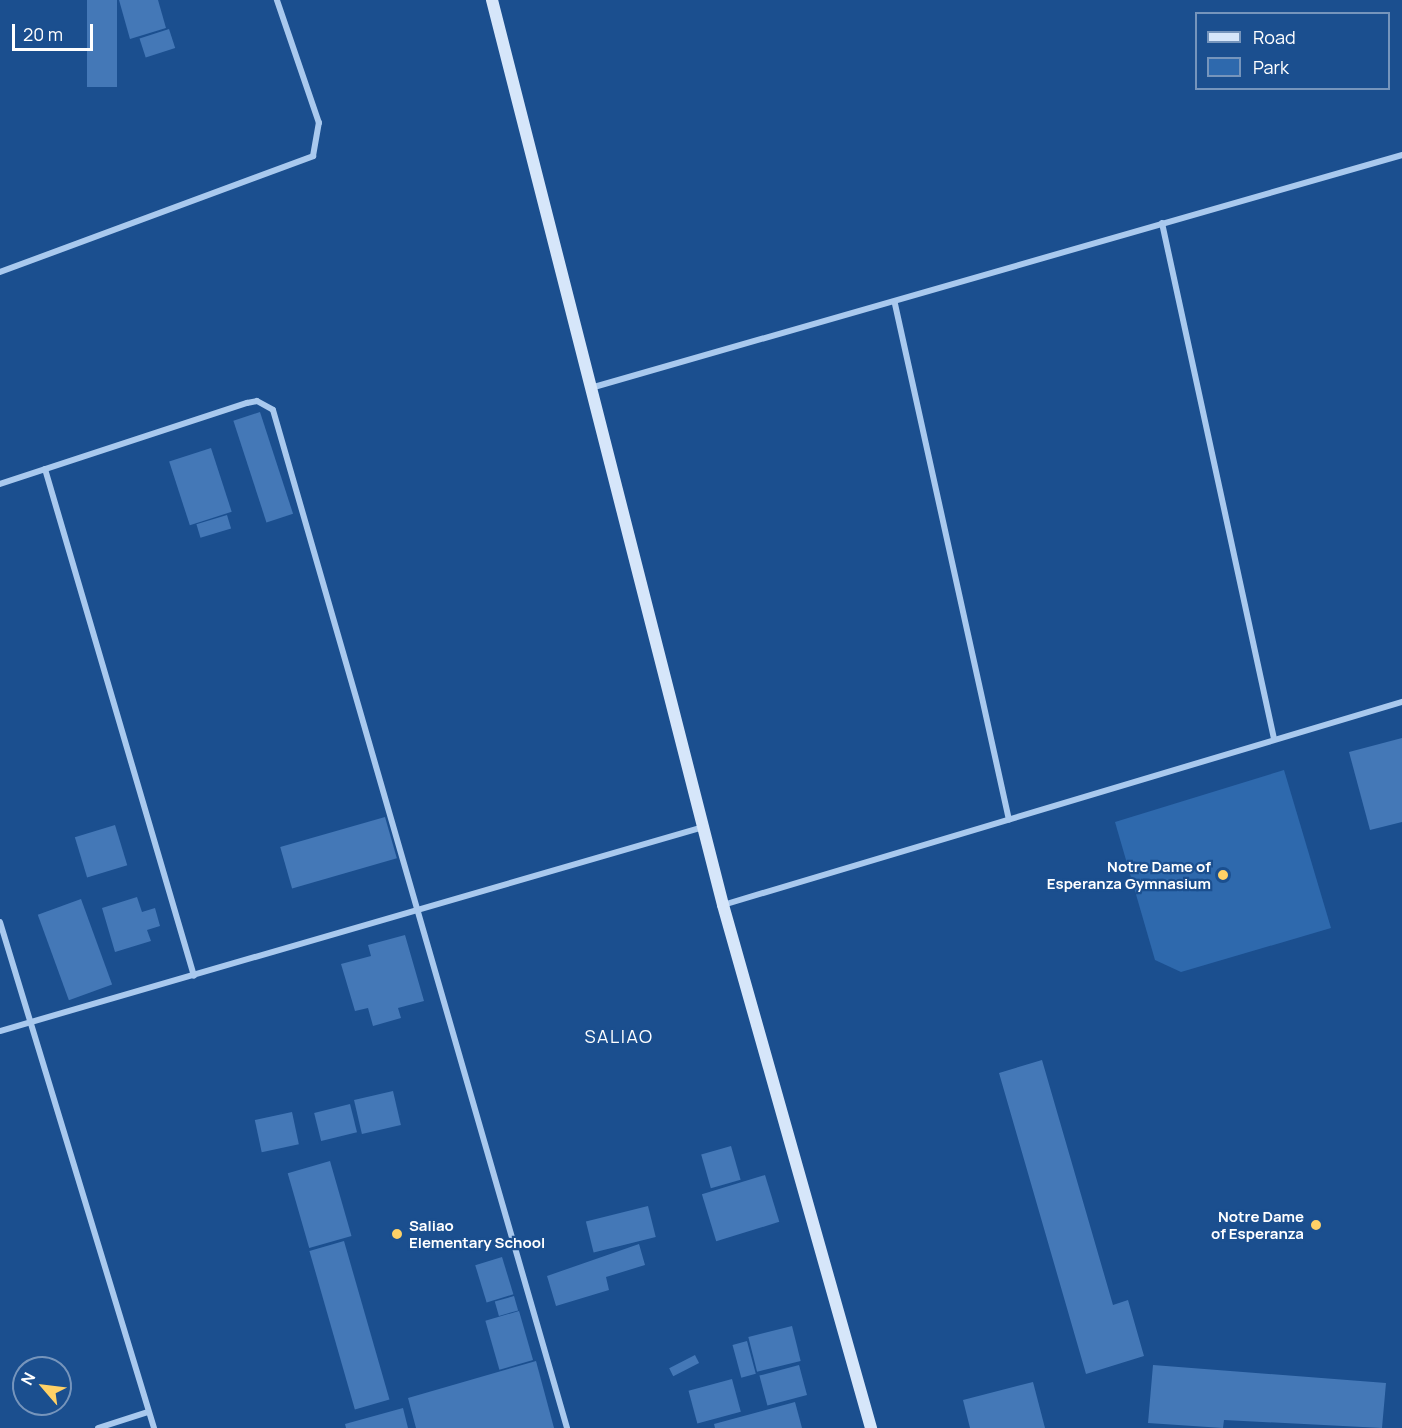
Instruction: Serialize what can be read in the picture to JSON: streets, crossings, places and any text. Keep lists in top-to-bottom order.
{
  "districts": ["SALIAO"],
  "places": ["Notre Dame of Esperanza Gymnasium", "Notre Dame of Esperanza", "Saliao Elementary School"],
  "legend": ["Road", "Park"],
  "scale_bar": "20 m",
  "north": "top left"
}
